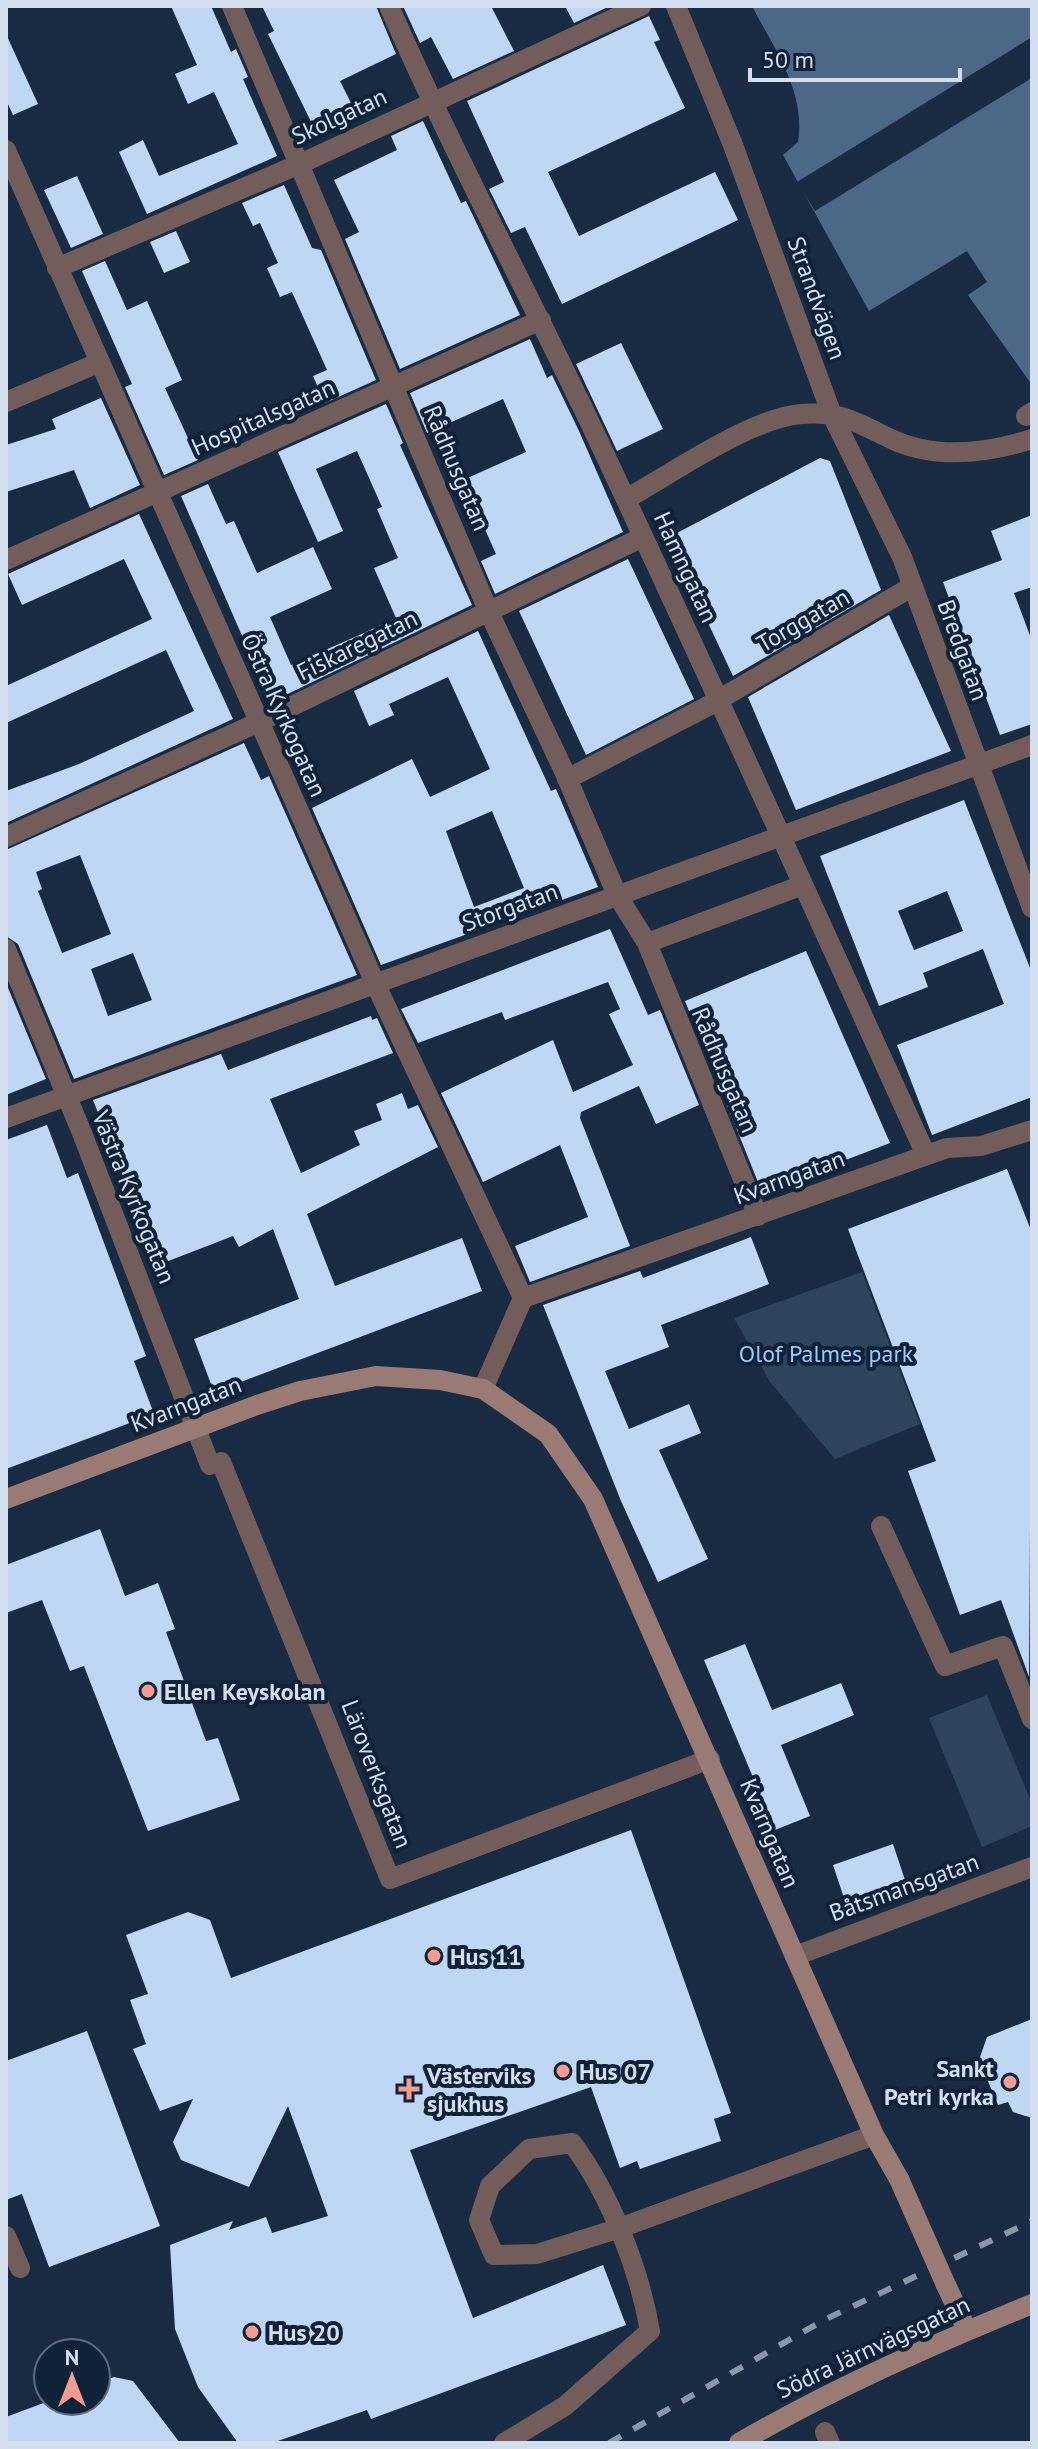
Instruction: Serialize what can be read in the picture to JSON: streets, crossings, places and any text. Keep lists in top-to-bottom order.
{
  "streets": {
    "street": [
      "Skolgatan",
      "Strandvägen",
      "Hospitalsgatan",
      "Rådhusgatan",
      "Hamngatan",
      "Torggatan",
      "Fiskaregatan",
      "Bredgatan",
      "Östra Kyrkogatan",
      "Storgatan",
      "Kvarngatan",
      "Västra Kyrkogatan",
      "Läroverksgatan",
      "Båtsmansgatan",
      "Södra Järnvägsgatan"
    ]
  },
  "crossings": [
    ["Skolgatan", "Rådhusgatan"],
    ["Skolgatan", "Hamngatan"],
    ["Skolgatan", "Östra Kyrkogatan"],
    ["Strandvägen", "Bredgatan"],
    ["Hospitalsgatan", "Rådhusgatan"],
    ["Hospitalsgatan", "Hamngatan"],
    ["Hospitalsgatan", "Östra Kyrkogatan"],
    ["Rådhusgatan", "Torggatan"],
    ["Rådhusgatan", "Fiskaregatan"],
    ["Rådhusgatan", "Storgatan"],
    ["Rådhusgatan", "Kvarngatan"],
    ["Hamngatan", "Torggatan"],
    ["Hamngatan", "Fiskaregatan"],
    ["Hamngatan", "Storgatan"],
    ["Hamngatan", "Kvarngatan"],
    ["Torggatan", "Bredgatan"],
    ["Fiskaregatan", "Östra Kyrkogatan"],
    ["Bredgatan", "Storgatan"],
    ["Östra Kyrkogatan", "Storgatan"],
    ["Östra Kyrkogatan", "Kvarngatan"],
    ["Storgatan", "Västra Kyrkogatan"],
    ["Kvarngatan", "Västra Kyrkogatan"],
    ["Kvarngatan", "Läroverksgatan"],
    ["Kvarngatan", "Båtsmansgatan"],
    ["Kvarngatan", "Södra Järnvägsgatan"],
    ["Västra Kyrkogatan", "Läroverksgatan"]
  ],
  "parks": ["Olof Palmes park"],
  "places": {
    "other": [
      "Ellen Keyskolan",
      "Hus 11",
      "Hus 07",
      "Sankt Petri kyrka",
      "Hus 20"
    ],
    "health": ["Västerviks sjukhus"]
  },
  "scale_bar": "50 m",
  "north": "top"
}
